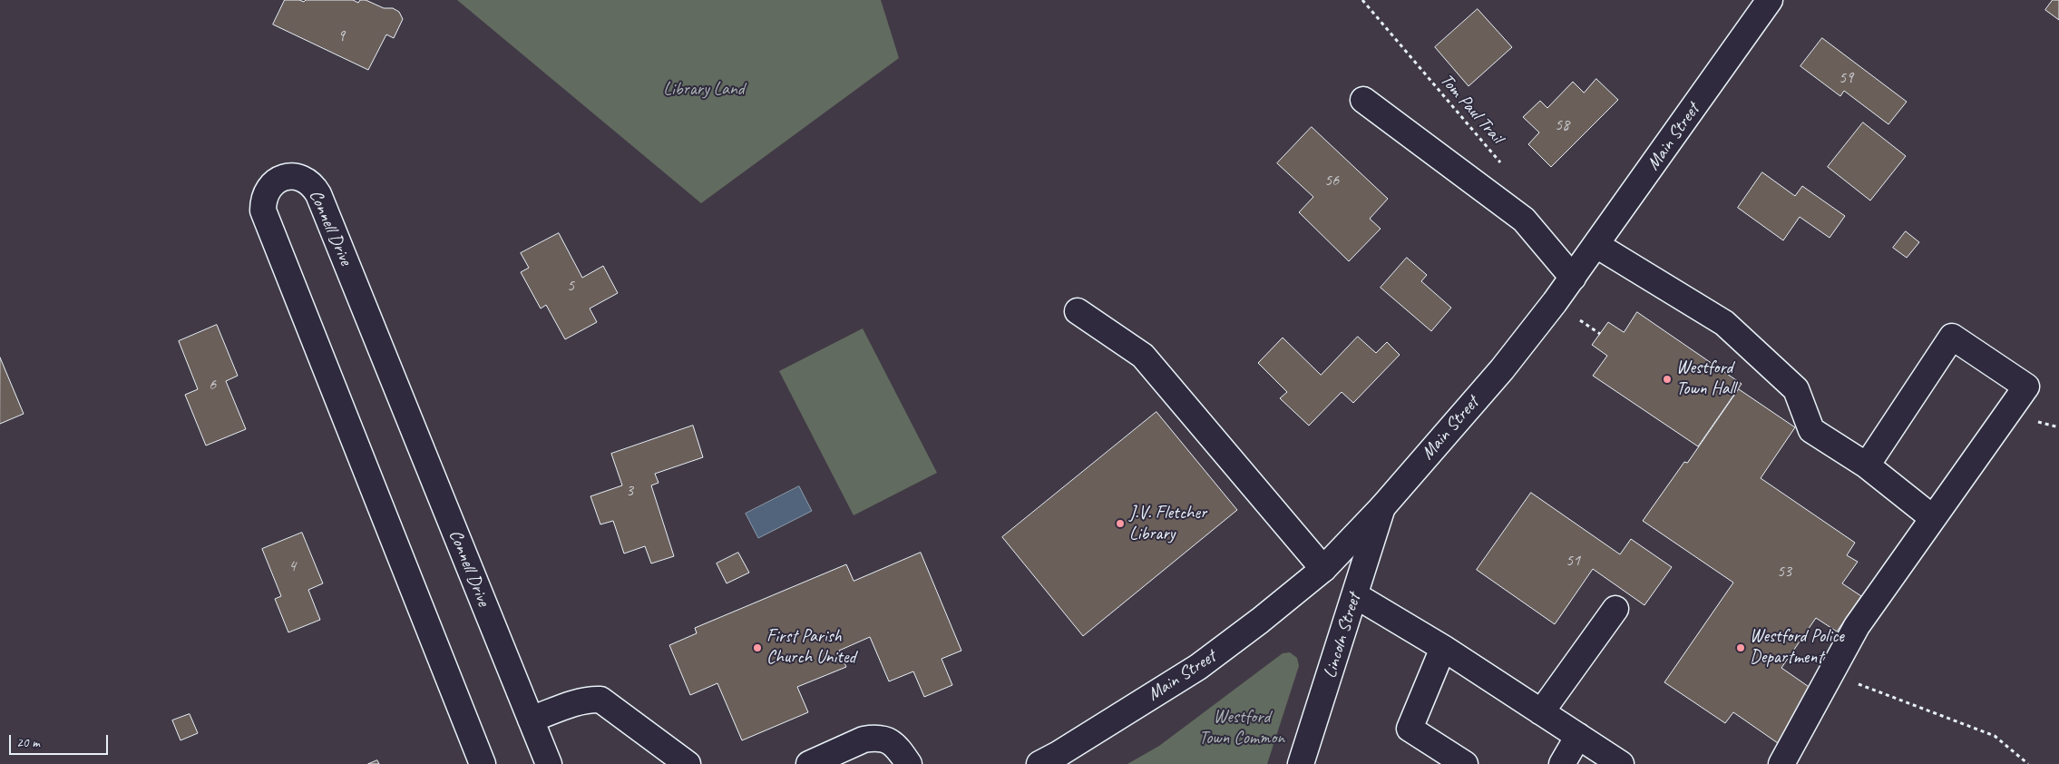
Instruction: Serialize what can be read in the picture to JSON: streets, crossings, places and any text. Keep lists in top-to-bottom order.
{
  "streets": {
    "street": ["Main Street", "Connell Drive", "Lincoln Street"],
    "path": ["Tom Paul Trail"]
  },
  "crossings": [
    ["Main Street", "Lincoln Street"]
  ],
  "parks": ["Library Land", "Westford Town Common"],
  "places": [
    "Westford Town Hall",
    "J.V. Fletcher Library",
    "First Parish Church United",
    "Westford Police Department"
  ],
  "house_numbers": [
    "9",
    "59",
    "58",
    "56",
    "5",
    "6",
    "3",
    "51",
    "4",
    "53"
  ],
  "scale_bar": "20 m"
}
